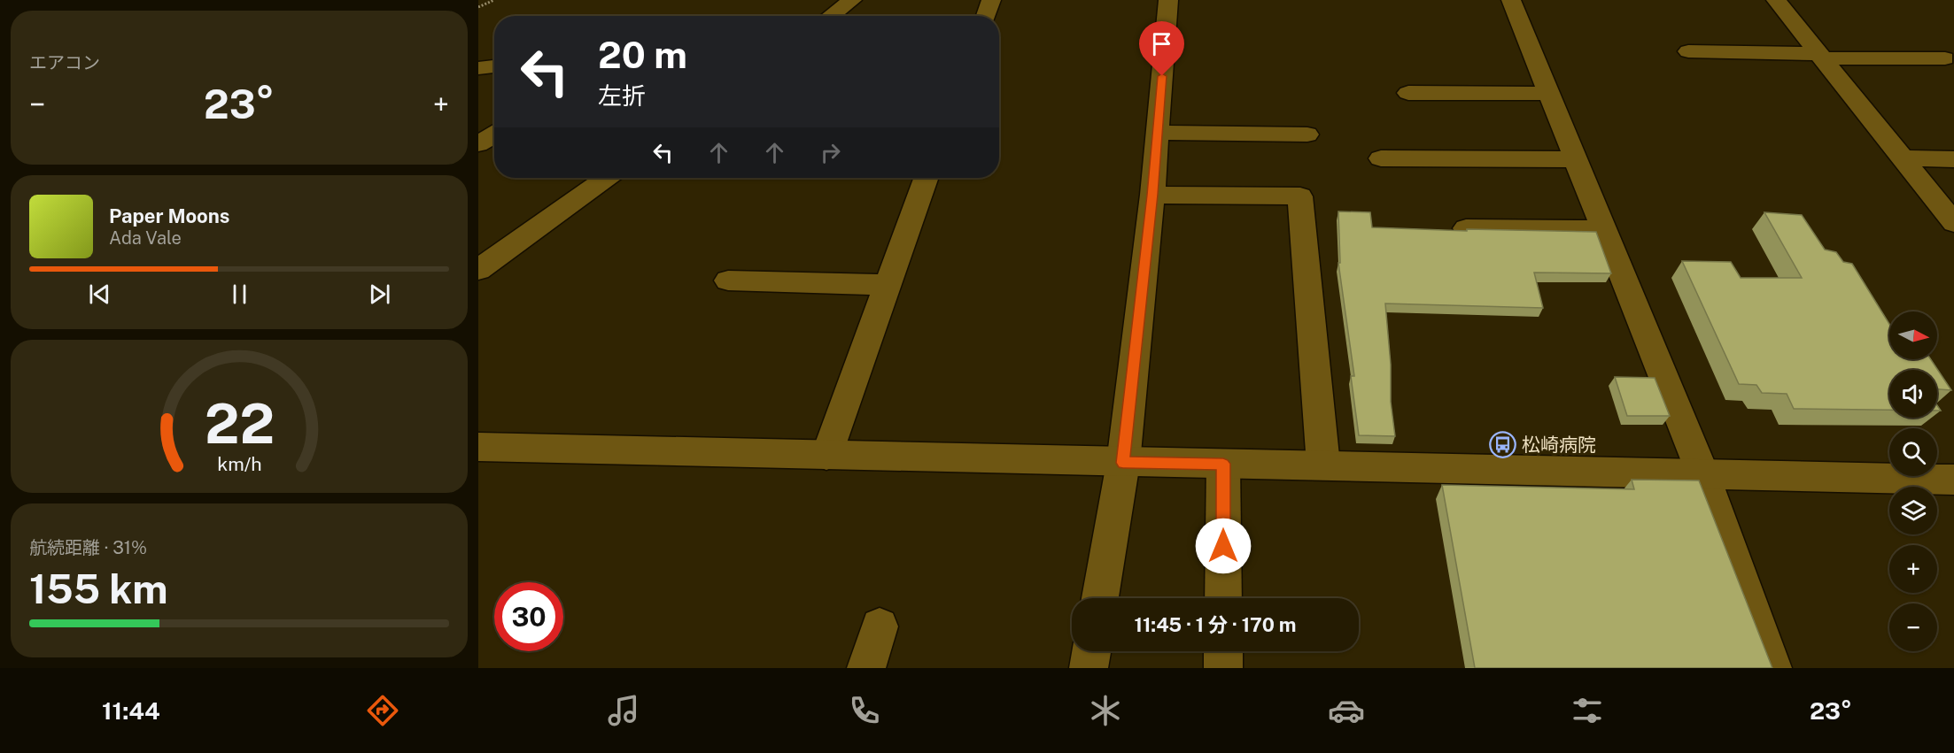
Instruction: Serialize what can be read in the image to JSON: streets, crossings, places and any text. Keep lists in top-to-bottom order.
{
  "places": {
    "bus stop": ["松崎病院"]
  },
  "north": "right",
  "page": {
    "tile": [
      "エアコン",
      ["航続距離 · 31%", "155 km"]
    ],
    "turn": ["20 m", "左折"],
    "heat": ["−", "23°", "+"],
    "song": ["Paper Moons", "Ada Vale"],
    "map_buttons": ["+", "−"],
    "limit": "30",
    "trip": "11:45 · 1 分 · 170 m",
    "tabs": ["11:44", "23°"],
    "gauge": ["22", "km/h"]
  }
}
